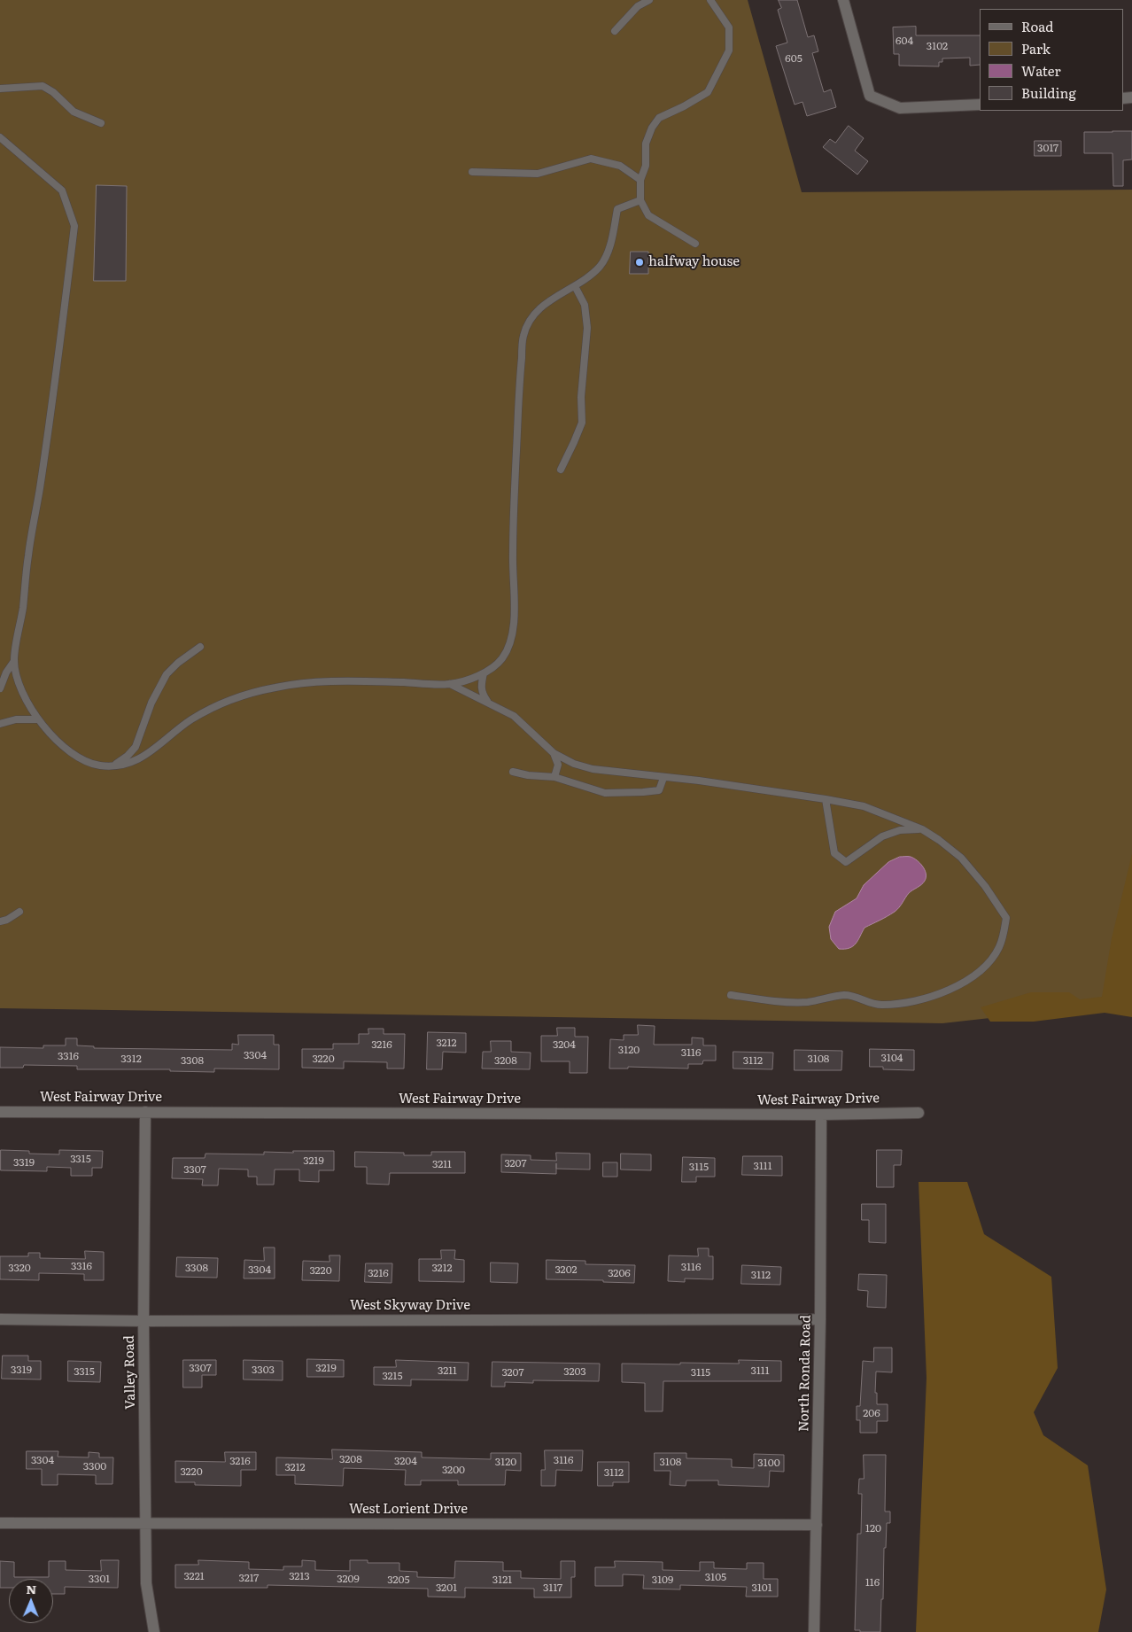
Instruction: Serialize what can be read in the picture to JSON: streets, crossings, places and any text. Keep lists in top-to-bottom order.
{
  "streets": {
    "street": [
      "West Fairway Drive",
      "West Skyway Drive",
      "Valley Road",
      "North Ronda Road",
      "West Lorient Drive"
    ]
  },
  "crossings": [
    ["West Fairway Drive", "Valley Road"],
    ["West Fairway Drive", "North Ronda Road"],
    ["West Skyway Drive", "Valley Road"],
    ["West Skyway Drive", "North Ronda Road"],
    ["Valley Road", "West Lorient Drive"],
    ["North Ronda Road", "West Lorient Drive"]
  ],
  "places": ["halfway house"],
  "house_numbers": [
    "604",
    "3102",
    "605",
    "3017",
    "3212",
    "3216",
    "3204",
    "3120",
    "3116",
    "3304",
    "3316",
    "3104",
    "3312",
    "3220",
    "3108",
    "3308",
    "3208",
    "3112",
    "3315",
    "3219",
    "3319",
    "3207",
    "3211",
    "3111",
    "3115",
    "3307",
    "3316",
    "3116",
    "3320",
    "3308",
    "3212",
    "3304",
    "3202",
    "3220",
    "3216",
    "3206",
    "3112",
    "3307",
    "3219",
    "3319",
    "3303",
    "3211",
    "3111",
    "3315",
    "3203",
    "3207",
    "3115",
    "3215",
    "206",
    "3208",
    "3304",
    "3116",
    "3216",
    "3204",
    "3120",
    "3108",
    "3100",
    "3300",
    "3212",
    "3200",
    "3220",
    "3112",
    "120",
    "3221",
    "3213",
    "3105",
    "3217",
    "3301",
    "3209",
    "3205",
    "3121",
    "3109",
    "116",
    "3201",
    "3117",
    "3101"
  ],
  "legend": [
    "Road",
    "Park",
    "Water",
    "Building"
  ],
  "north": "top"
}
